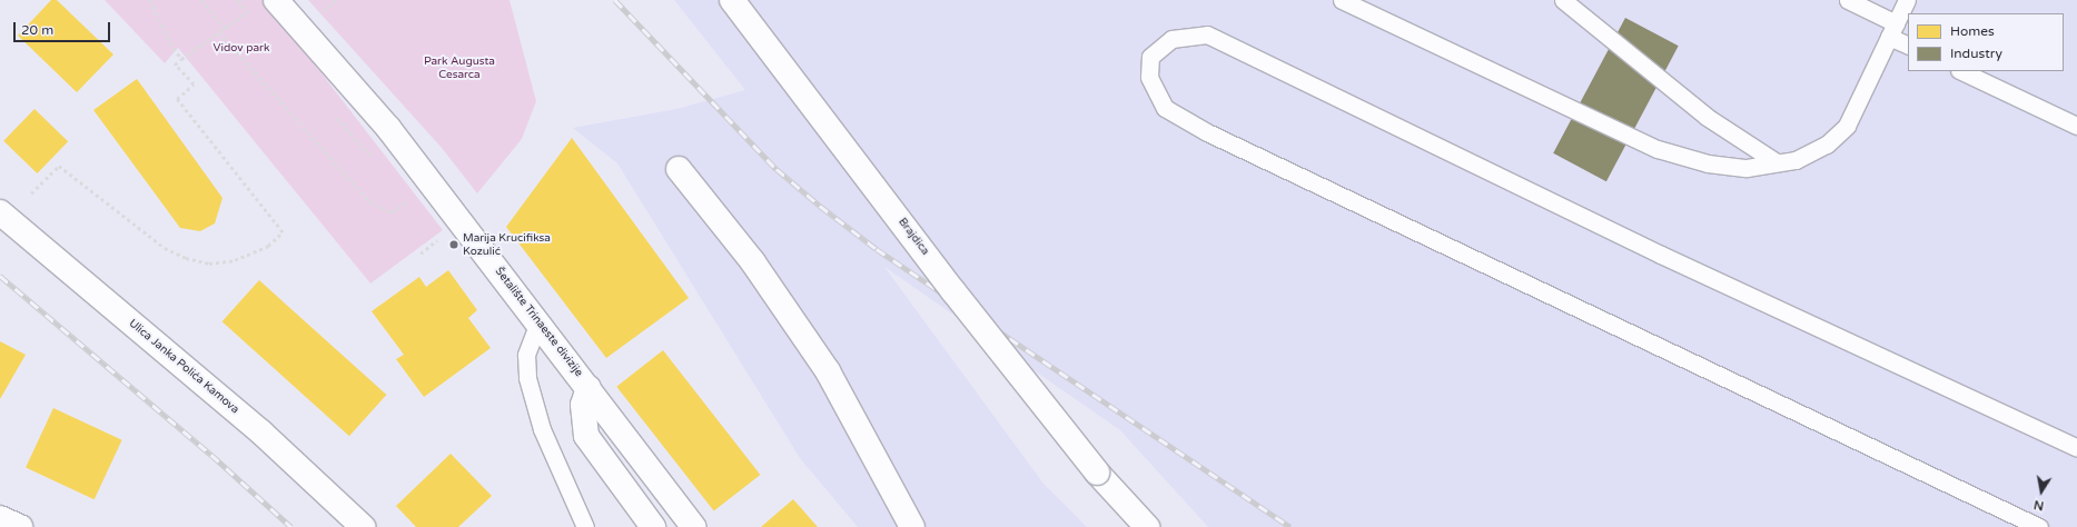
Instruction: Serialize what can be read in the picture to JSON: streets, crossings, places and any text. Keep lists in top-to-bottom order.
{
  "streets": {
    "main road": ["Brajdica", "Šetalište Trinaeste divizije", "Ulica Janka Polića Kamova"]
  },
  "parks": ["Vidov park", "Park Augusta Cesarca"],
  "places": ["Marija Krucifiksa Kozulić"],
  "legend": ["Homes", "Industry"],
  "scale_bar": "20 m",
  "north": "bottom"
}
